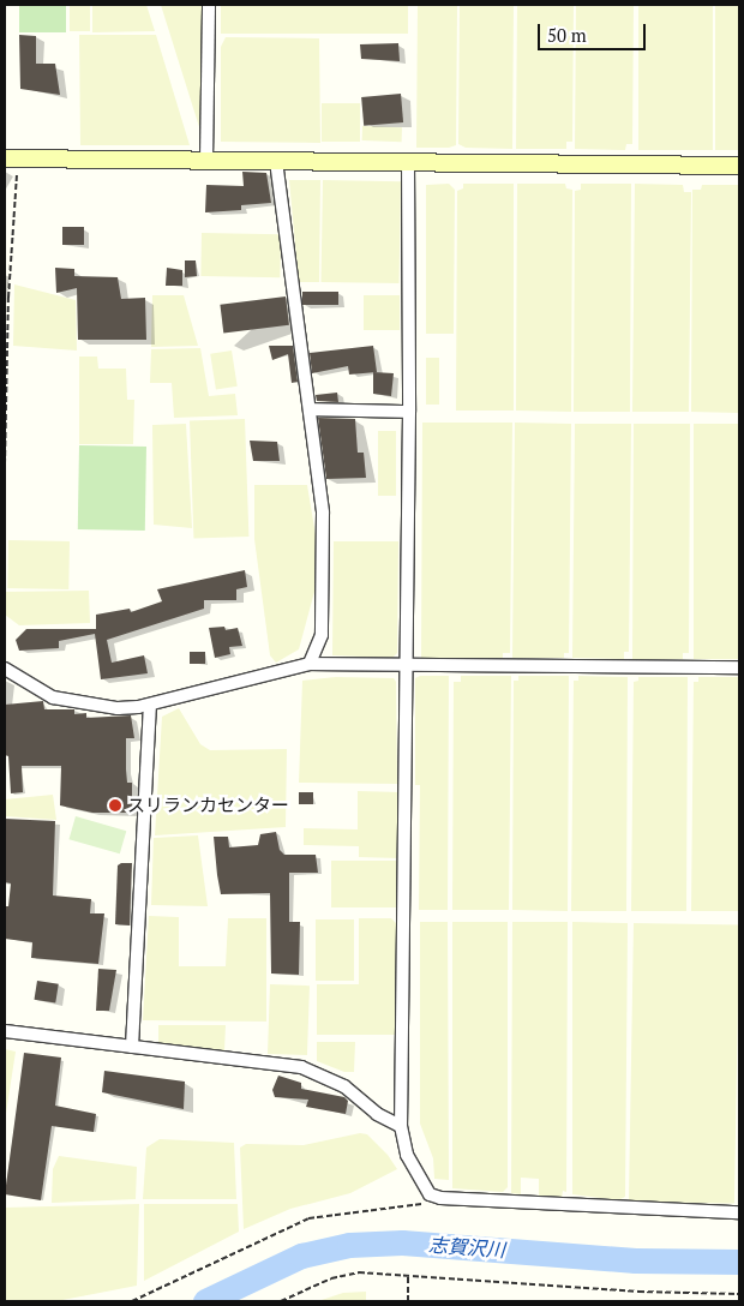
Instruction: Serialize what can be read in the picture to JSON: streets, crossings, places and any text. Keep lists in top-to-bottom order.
{
  "water": ["志賀沢川"],
  "places": ["スリランカセンター"],
  "scale_bar": "50 m"
}
